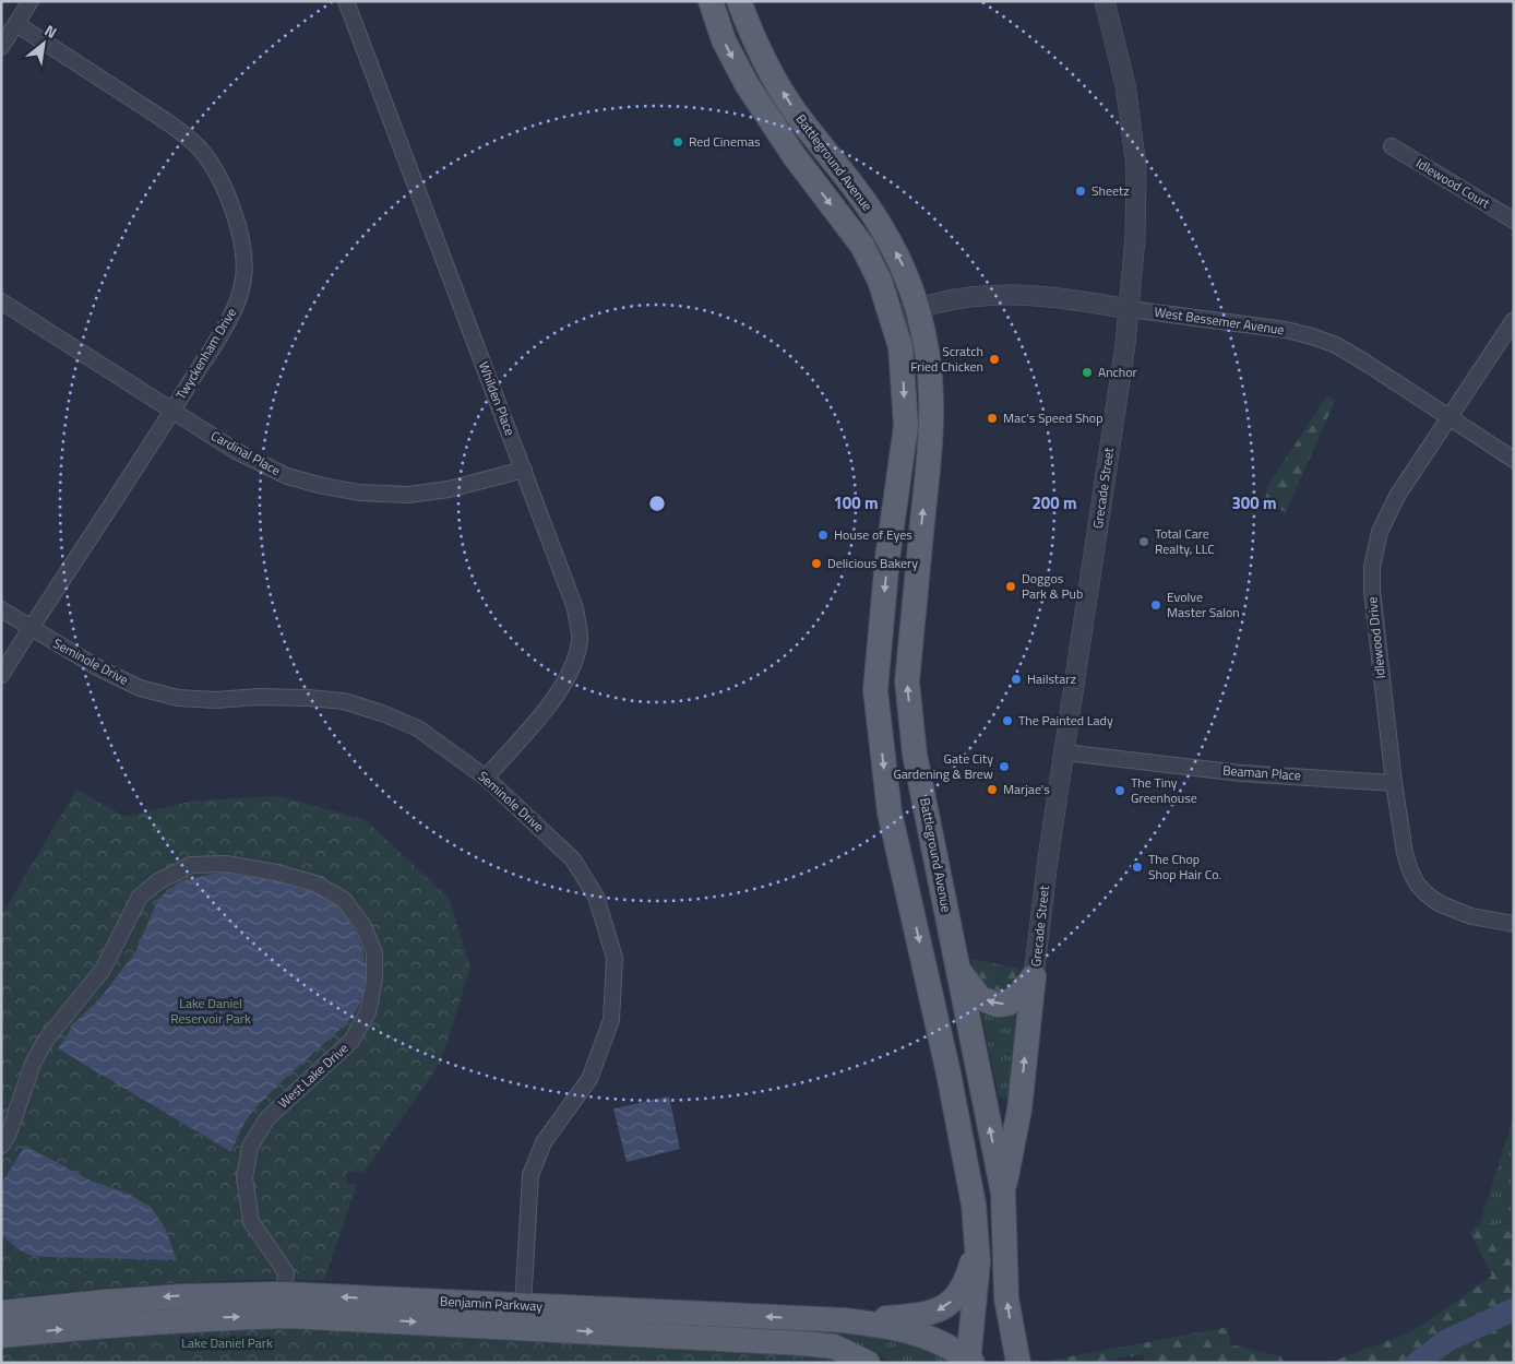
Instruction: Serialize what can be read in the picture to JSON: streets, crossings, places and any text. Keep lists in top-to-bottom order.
{
  "streets": {
    "main road": ["Battleground Avenue", "Benjamin Parkway"],
    "street": [
      "Idlewood Court",
      "West Bessemer Avenue",
      "Twyckenham Drive",
      "Whilden Place",
      "Cardinal Place",
      "Grecade Street",
      "Idlewood Drive",
      "Seminole Drive",
      "Beaman Place",
      "West Lake Drive"
    ]
  },
  "crossings": [
    ["Battleground Avenue", "West Bessemer Avenue"],
    ["Battleground Avenue", "Benjamin Parkway"],
    ["West Bessemer Avenue", "Grecade Street"],
    ["West Bessemer Avenue", "Idlewood Drive"],
    ["Twyckenham Drive", "Cardinal Place"],
    ["Twyckenham Drive", "Seminole Drive"],
    ["Whilden Place", "Cardinal Place"],
    ["Whilden Place", "Seminole Drive"],
    ["Grecade Street", "Beaman Place"],
    ["Idlewood Drive", "Beaman Place"],
    ["Seminole Drive", "Benjamin Parkway"],
    ["West Lake Drive", "Benjamin Parkway"]
  ],
  "parks": ["Lake Daniel Reservoir Park", "Lake Daniel Park"],
  "places": [
    "Red Cinemas",
    "Sheetz",
    "Scratch Fried Chicken",
    "Anchor",
    "Mac's Speed Shop",
    "House of Eyes",
    "Total Care Realty, LLC",
    "Delicious Bakery",
    "Doggos Park & Pub",
    "Evolve Master Salon",
    "Hailstarz",
    "The Painted Lady",
    "Gate City Gardening & Brew",
    "Marjae's",
    "The Tiny Greenhouse",
    "The Chop Shop Hair Co."
  ],
  "north": "top right",
  "rings": ["100 m", "200 m", "300 m"]
}
